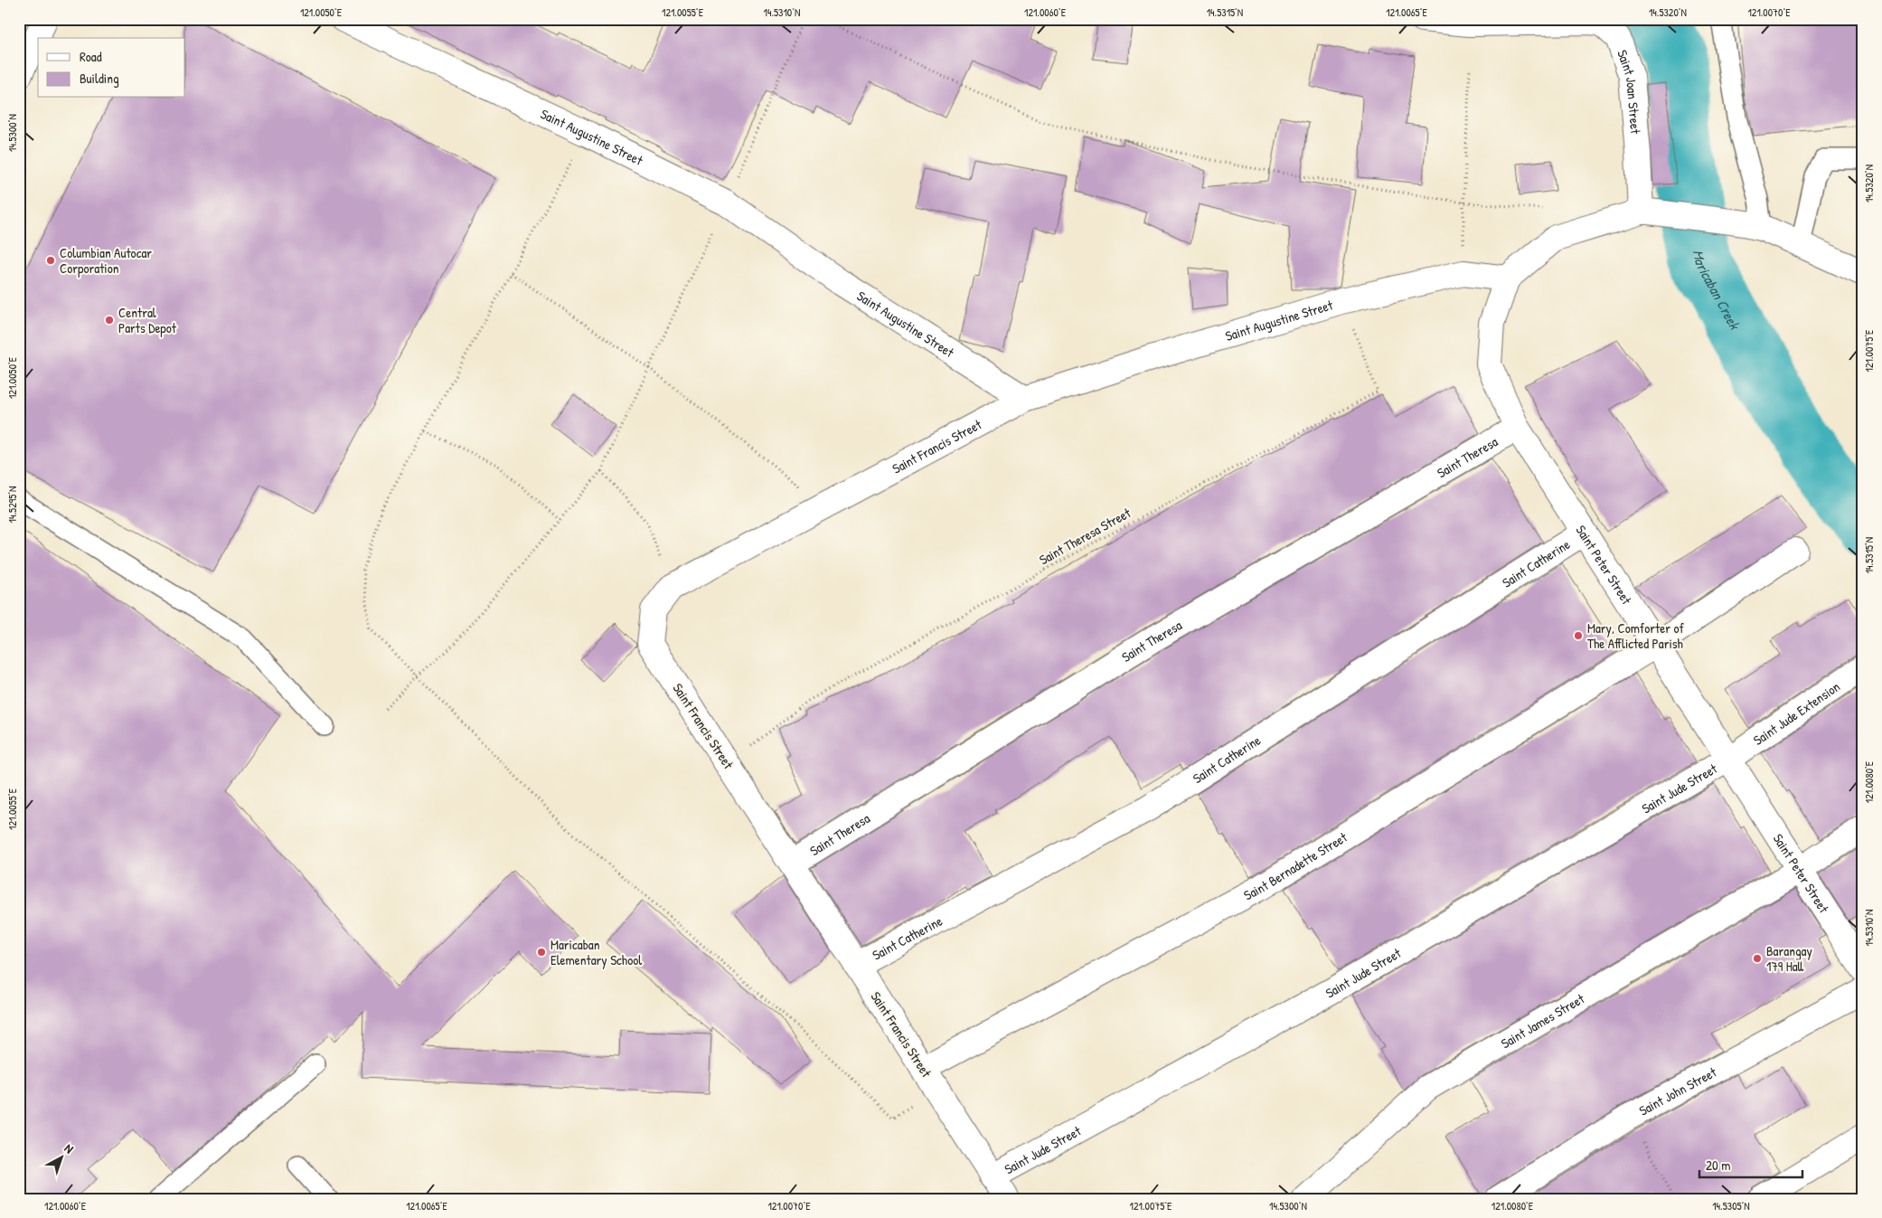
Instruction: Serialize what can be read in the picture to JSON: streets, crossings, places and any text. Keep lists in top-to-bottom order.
{
  "streets": {
    "street": [
      "Saint Joan Street",
      "Saint Augustine Street",
      "Saint Francis Street",
      "Saint Theresa",
      "Saint Catherine",
      "Saint Peter Street",
      "Saint Jude Extension",
      "Saint Jude Street",
      "Saint Bernadette Street",
      "Saint James Street",
      "Saint John Street"
    ],
    "path": ["Saint Theresa Street"]
  },
  "crossings": [
    ["Saint Augustine Street", "Saint Francis Street"],
    ["Saint Augustine Street", "Saint Theresa Street"],
    ["Saint Augustine Street", "Saint Peter Street"],
    ["Saint Francis Street", "Saint Theresa"],
    ["Saint Francis Street", "Saint Theresa Street"],
    ["Saint Francis Street", "Saint Catherine"],
    ["Saint Francis Street", "Saint Jude Street"],
    ["Saint Francis Street", "Saint Bernadette Street"],
    ["Saint Theresa", "Saint Peter Street"],
    ["Saint Catherine", "Saint Peter Street"],
    ["Saint Peter Street", "Saint Jude Extension"],
    ["Saint Peter Street", "Saint Jude Street"],
    ["Saint Peter Street", "Saint Bernadette Street"],
    ["Saint Peter Street", "Saint James Street"],
    ["Saint Jude Extension", "Saint Jude Street"]
  ],
  "water": ["Maricaban Creek"],
  "places": [
    "Columbian Autocar Corporation",
    "Central Parts Depot",
    "Mary, Comforter of The Afflicted Parish",
    "Maricaban Elementary School",
    "Barangay 179 Hall"
  ],
  "legend": ["Road", "Building"],
  "scale_bar": "20 m",
  "north": "top right",
  "coordinates": [
    "121.0050°E",
    "121.0055°E",
    "14.5310°N",
    "121.0060°E",
    "14.5315°N",
    "121.0065°E",
    "14.5320°N",
    "121.0070°E",
    "14.5300°N",
    "121.0075°E",
    "14.5295°N",
    "121.0080°E",
    "14.5305°N"
  ]
}
